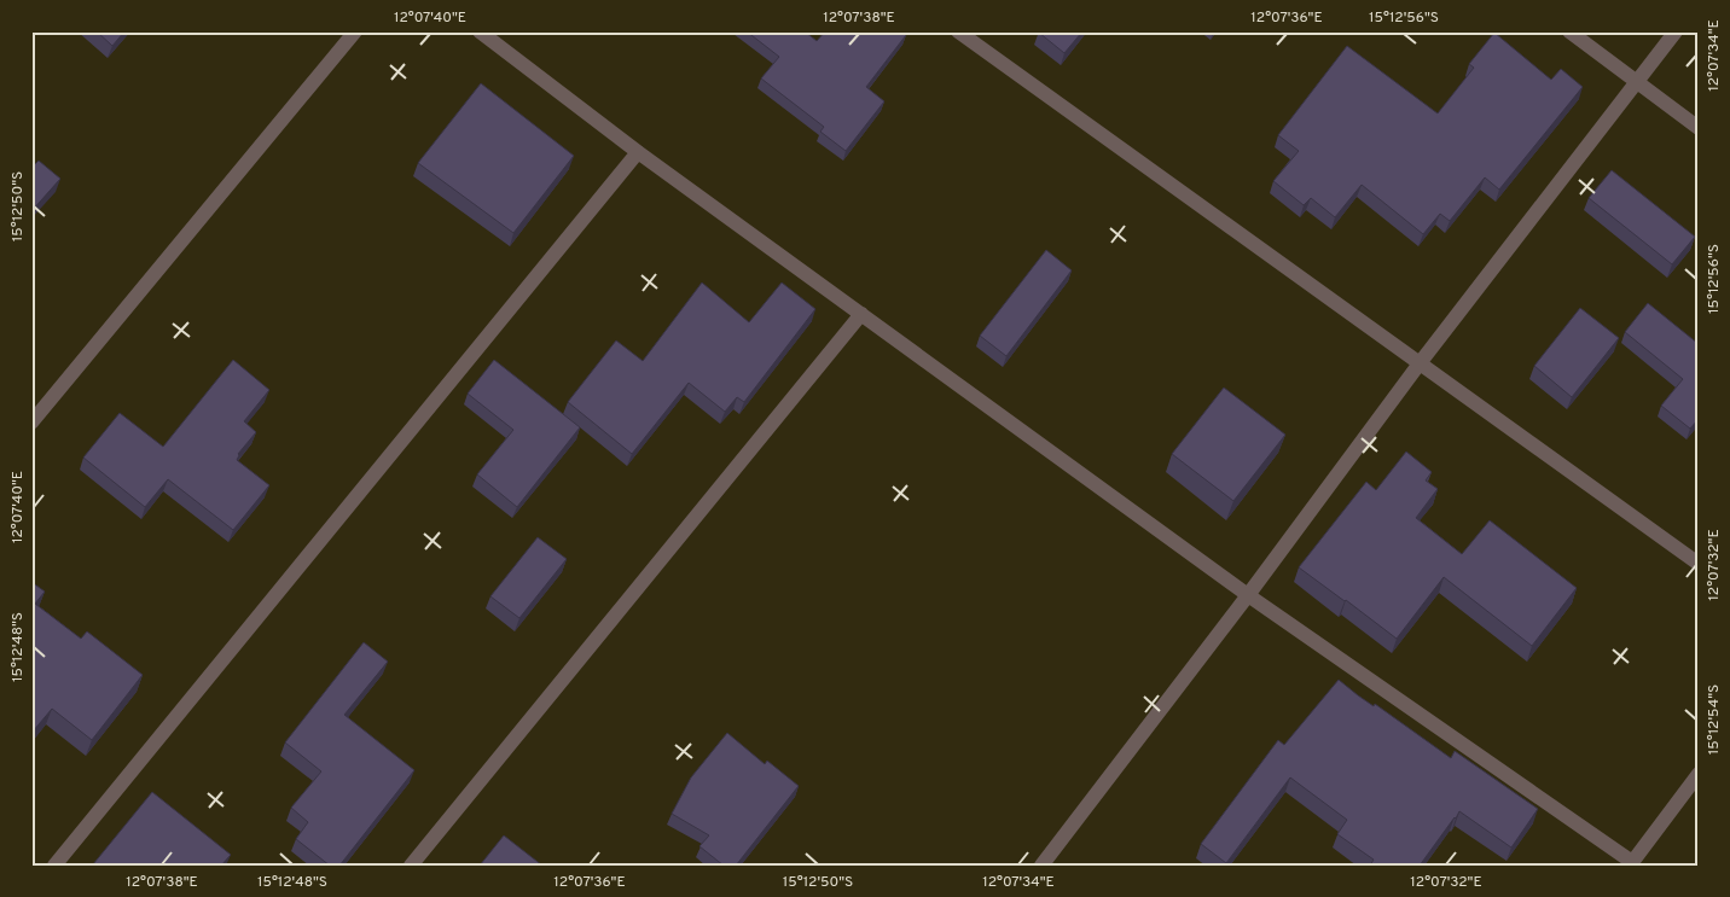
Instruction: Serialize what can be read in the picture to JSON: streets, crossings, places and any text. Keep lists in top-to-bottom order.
{
  "coordinates": [
    "12°07'40\"E",
    "12°07'38\"E",
    "12°07'36\"E",
    "15°12'56\"S",
    "12°07'34\"E",
    "15°12'50\"S",
    "12°07'32\"E",
    "15°12'48\"S",
    "15°12'54\"S"
  ]
}
